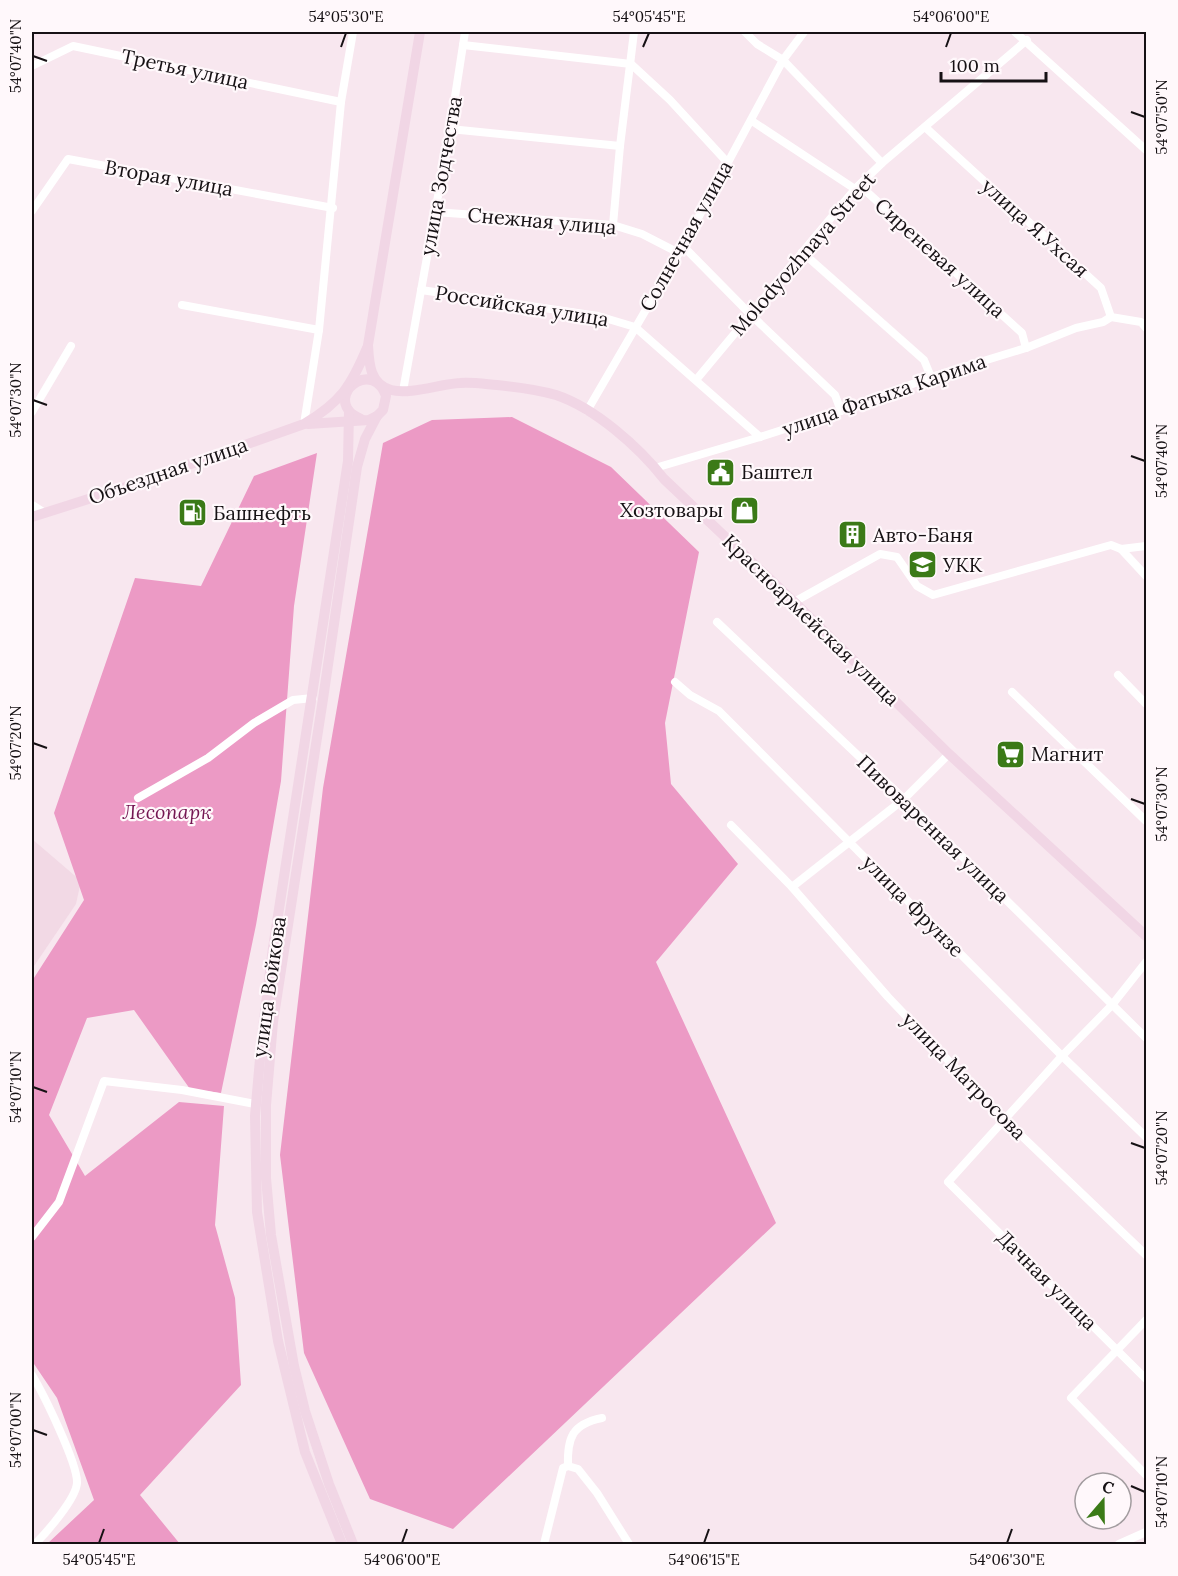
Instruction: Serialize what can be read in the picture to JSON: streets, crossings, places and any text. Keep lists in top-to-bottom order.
{
  "streets": {
    "main road": ["Объездная улица", "Красноармейская улица", "улица Войкова"],
    "street": [
      "Третья улица",
      "улица Зодчества",
      "Вторая улица",
      "Снежная улица",
      "улица Я.Ухсая",
      "Солнечная улица",
      "Molodyozhnaya Street",
      "Сиреневая улица",
      "Российская улица",
      "улица Фатыха Карима",
      "Пивоваренная улица",
      "улица Фрунзе",
      "улица Матросова",
      "Дачная улица"
    ]
  },
  "crossings": [
    ["улица Зодчества", "Снежная улица"],
    ["улица Зодчества", "Российская улица"],
    ["улица Зодчества", "Красноармейская улица"],
    ["улица Зодчества", "улица Войкова"],
    ["Снежная улица", "Солнечная улица"],
    ["Снежная улица", "Molodyozhnaya Street"],
    ["Снежная улица", "улица Фатыха Карима"],
    ["улица Я.Ухсая", "Molodyozhnaya Street"],
    ["улица Я.Ухсая", "улица Фатыха Карима"],
    ["Солнечная улица", "Сиреневая улица"],
    ["Солнечная улица", "Российская улица"],
    ["Солнечная улица", "Красноармейская улица"],
    ["Molodyozhnaya Street", "Сиреневая улица"],
    ["Molodyozhnaya Street", "Российская улица"],
    ["Сиреневая улица", "улица Фатыха Карима"],
    ["Российская улица", "улица Фатыха Карима"],
    ["улица Фатыха Карима", "Красноармейская улица"],
    ["Красноармейская улица", "улица Войкова"],
    ["улица Матросова", "Дачная улица"]
  ],
  "parks": ["Лесопарк"],
  "places": {
    "public building": ["Баштел"],
    "shop": ["Хозтовары"],
    "fuel station": ["Башнефть"],
    "building": ["Авто-Баня"],
    "school or university": ["УКК"],
    "supermarket": ["Магнит"]
  },
  "scale_bar": "100 m",
  "north": "top",
  "coordinates": [
    "54°05'30\"E",
    "54°05'45\"E",
    "54°06'00\"E",
    "54°07'40\"N",
    "54°07'50\"N",
    "54°07'30\"N",
    "54°07'20\"N",
    "54°07'10\"N",
    "54°07'00\"N",
    "54°06'15\"E",
    "54°06'30\"E"
  ]
}
